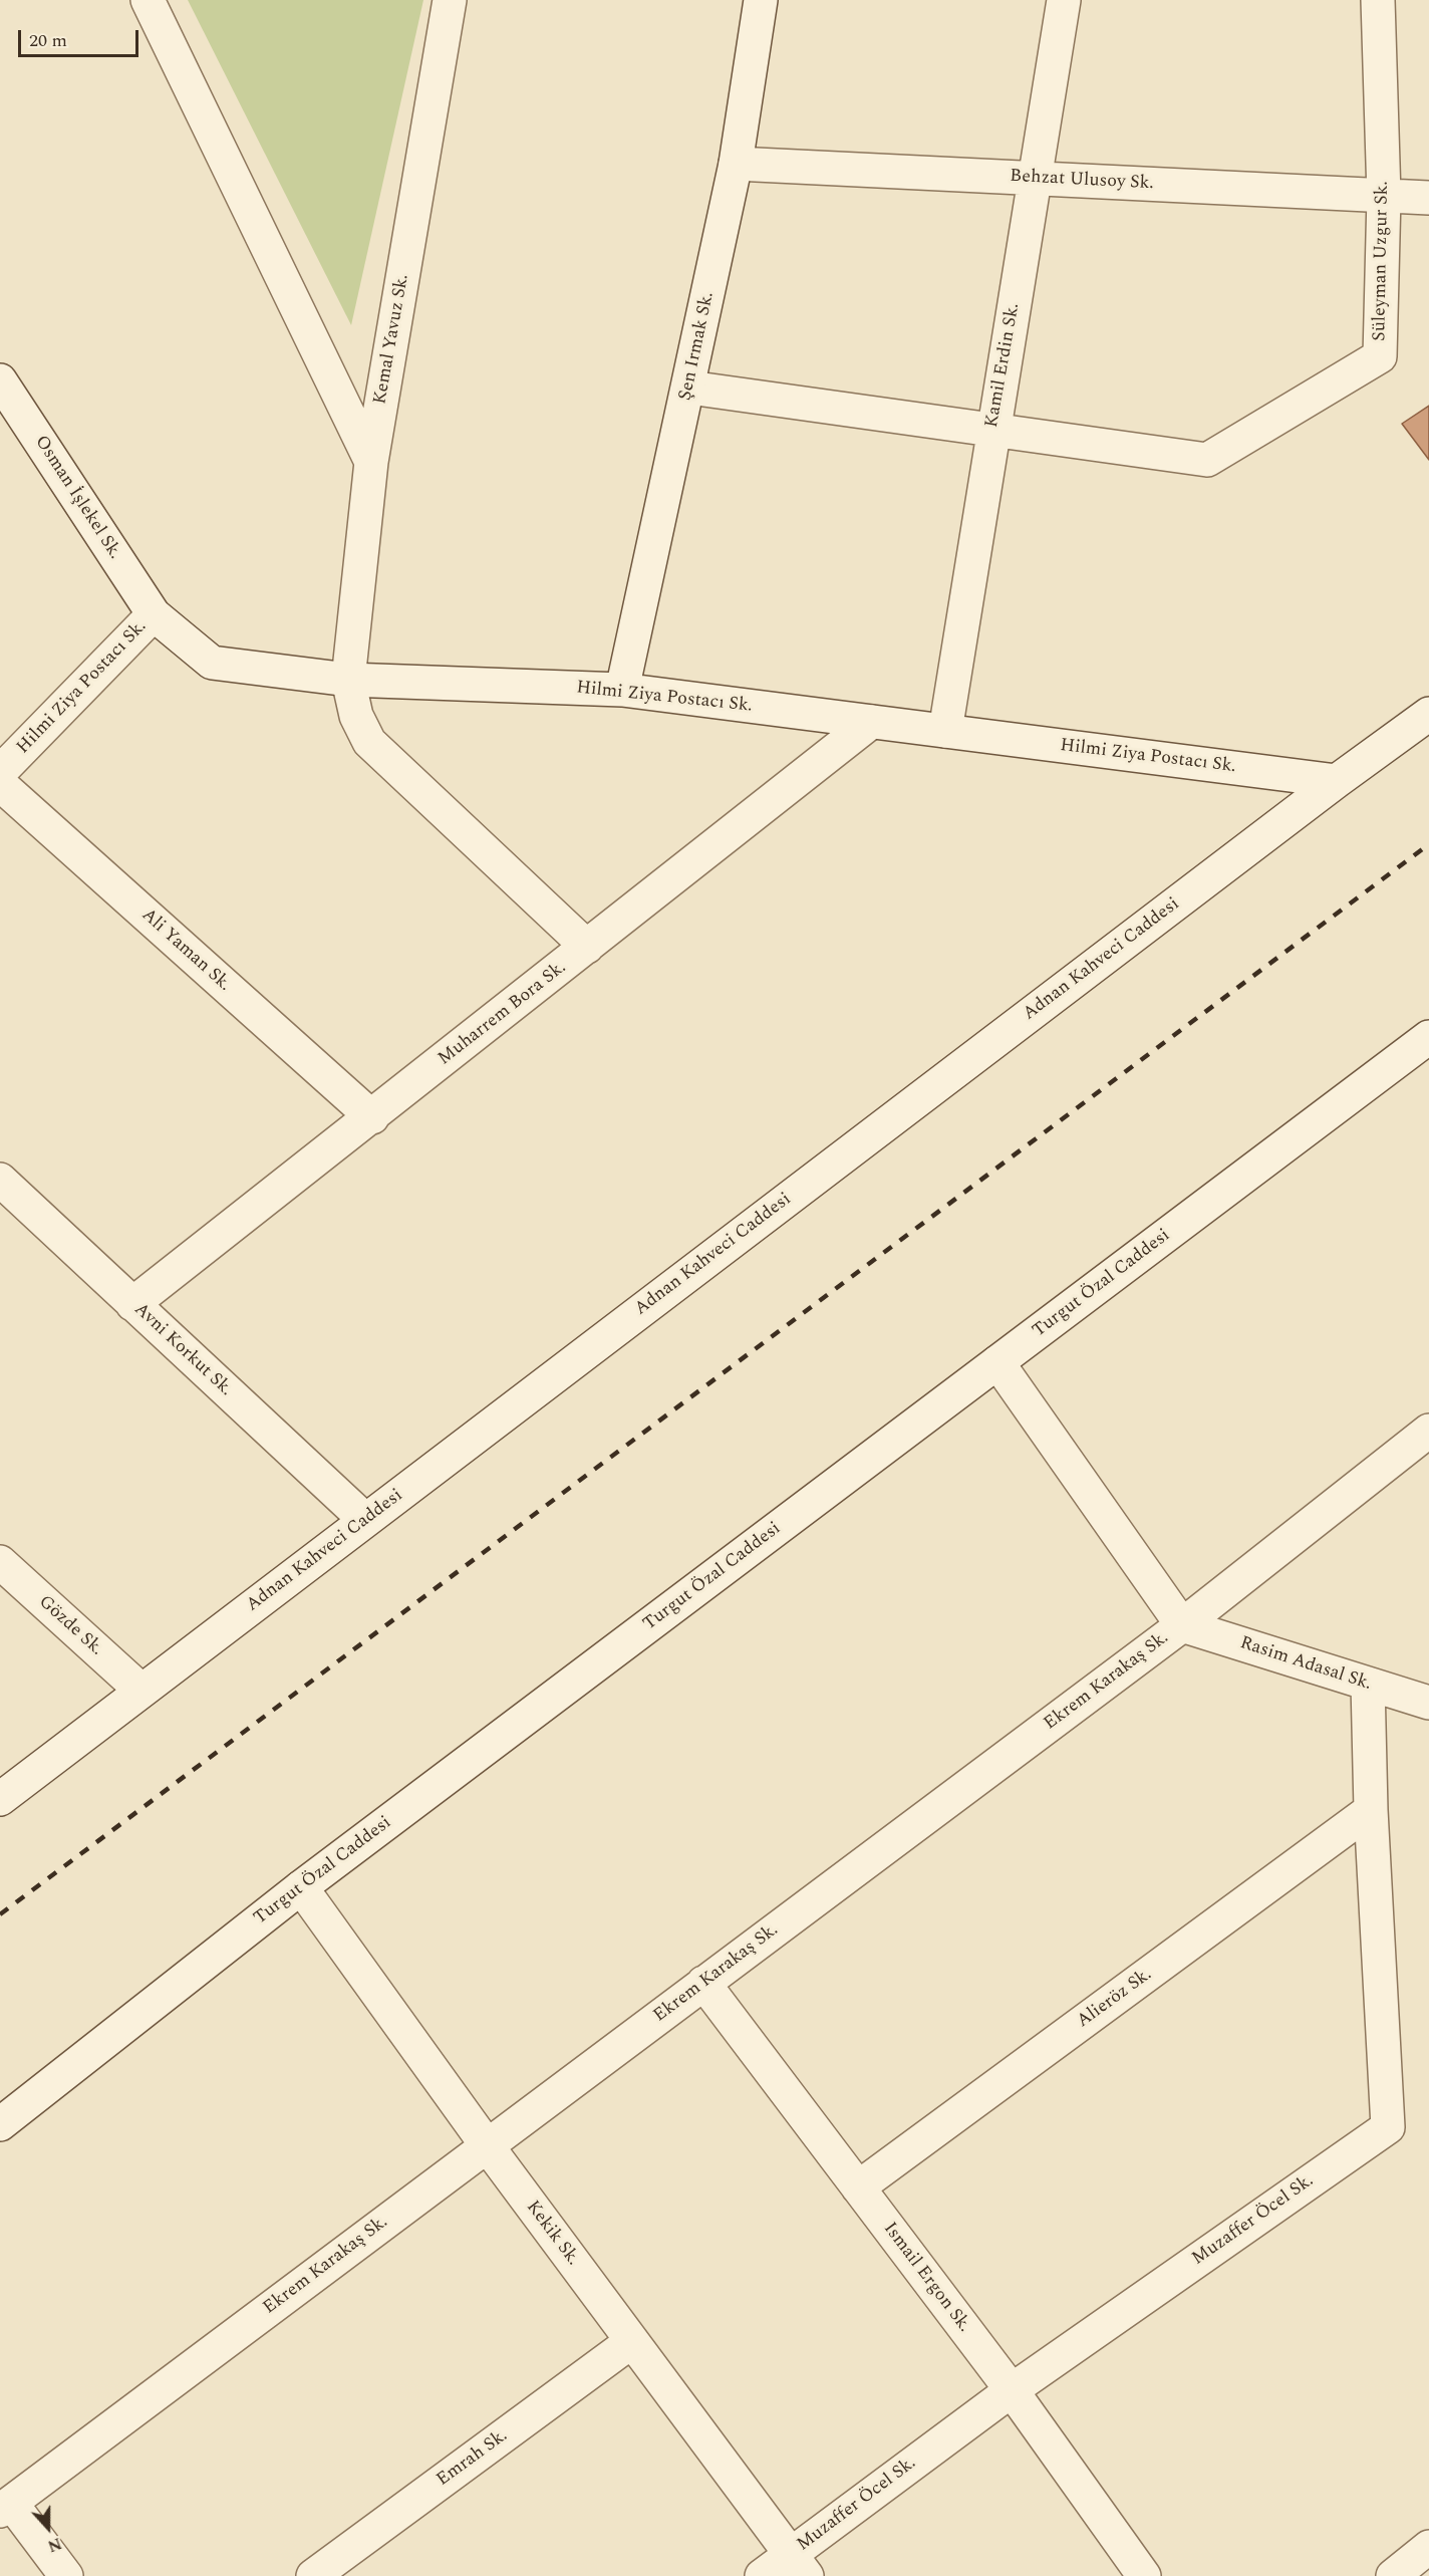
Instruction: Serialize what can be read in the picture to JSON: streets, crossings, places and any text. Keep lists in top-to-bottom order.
{
  "streets": {
    "street": [
      "Behzat Ulusoy Sk.",
      "Süleyman Uzgur Sk.",
      "Kemal Yavuz Sk.",
      "Şen Irmak Sk.",
      "Kamil Erdin Sk.",
      "Osman İşlekel Sk.",
      "Hilmi Ziya Postacı Sk.",
      "Ali Yaman Sk.",
      "Adnan Kahveci Caddesi",
      "Muharrem Bora Sk.",
      "Turgut Özal Caddesi",
      "Avni Korkut Sk.",
      "Gözde Sk.",
      "Rasim Adasal Sk.",
      "Ekrem Karakaş Sk.",
      "Alieröz Sk.",
      "Muzaffer Öcel Sk.",
      "Kekik Sk.",
      "Ismail Ergon Sk.",
      "Emrah Sk."
    ]
  },
  "crossings": [
    ["Behzat Ulusoy Sk.", "Süleyman Uzgur Sk."],
    ["Behzat Ulusoy Sk.", "Şen Irmak Sk."],
    ["Behzat Ulusoy Sk.", "Kamil Erdin Sk."],
    ["Süleyman Uzgur Sk.", "Kamil Erdin Sk."],
    ["Kemal Yavuz Sk.", "Hilmi Ziya Postacı Sk."],
    ["Kemal Yavuz Sk.", "Muharrem Bora Sk."],
    ["Şen Irmak Sk.", "Hilmi Ziya Postacı Sk."],
    ["Kamil Erdin Sk.", "Hilmi Ziya Postacı Sk."],
    ["Osman İşlekel Sk.", "Hilmi Ziya Postacı Sk."],
    ["Hilmi Ziya Postacı Sk.", "Adnan Kahveci Caddesi"],
    ["Hilmi Ziya Postacı Sk.", "Muharrem Bora Sk."],
    ["Ali Yaman Sk.", "Muharrem Bora Sk."],
    ["Adnan Kahveci Caddesi", "Avni Korkut Sk."],
    ["Adnan Kahveci Caddesi", "Gözde Sk."],
    ["Muharrem Bora Sk.", "Avni Korkut Sk."],
    ["Turgut Özal Caddesi", "Kekik Sk."],
    ["Rasim Adasal Sk.", "Ekrem Karakaş Sk."],
    ["Rasim Adasal Sk.", "Muzaffer Öcel Sk."],
    ["Ekrem Karakaş Sk.", "Kekik Sk."],
    ["Ekrem Karakaş Sk.", "Ismail Ergon Sk."],
    ["Alieröz Sk.", "Muzaffer Öcel Sk."],
    ["Alieröz Sk.", "Ismail Ergon Sk."],
    ["Muzaffer Öcel Sk.", "Kekik Sk."],
    ["Muzaffer Öcel Sk.", "Ismail Ergon Sk."],
    ["Kekik Sk.", "Emrah Sk."]
  ],
  "scale_bar": "20 m",
  "north": "bottom"
}
